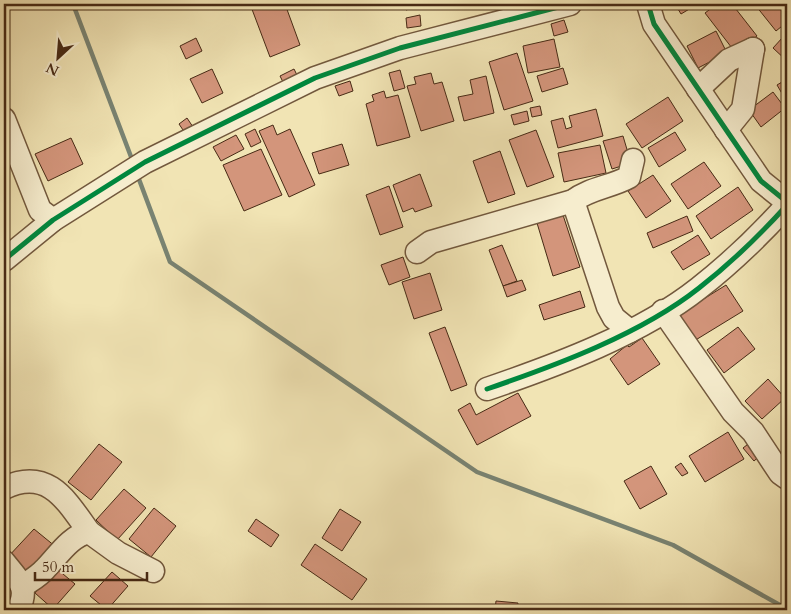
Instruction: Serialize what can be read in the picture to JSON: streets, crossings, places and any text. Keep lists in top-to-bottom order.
{
  "scale_bar": "50 m",
  "north": "bottom left"
}
